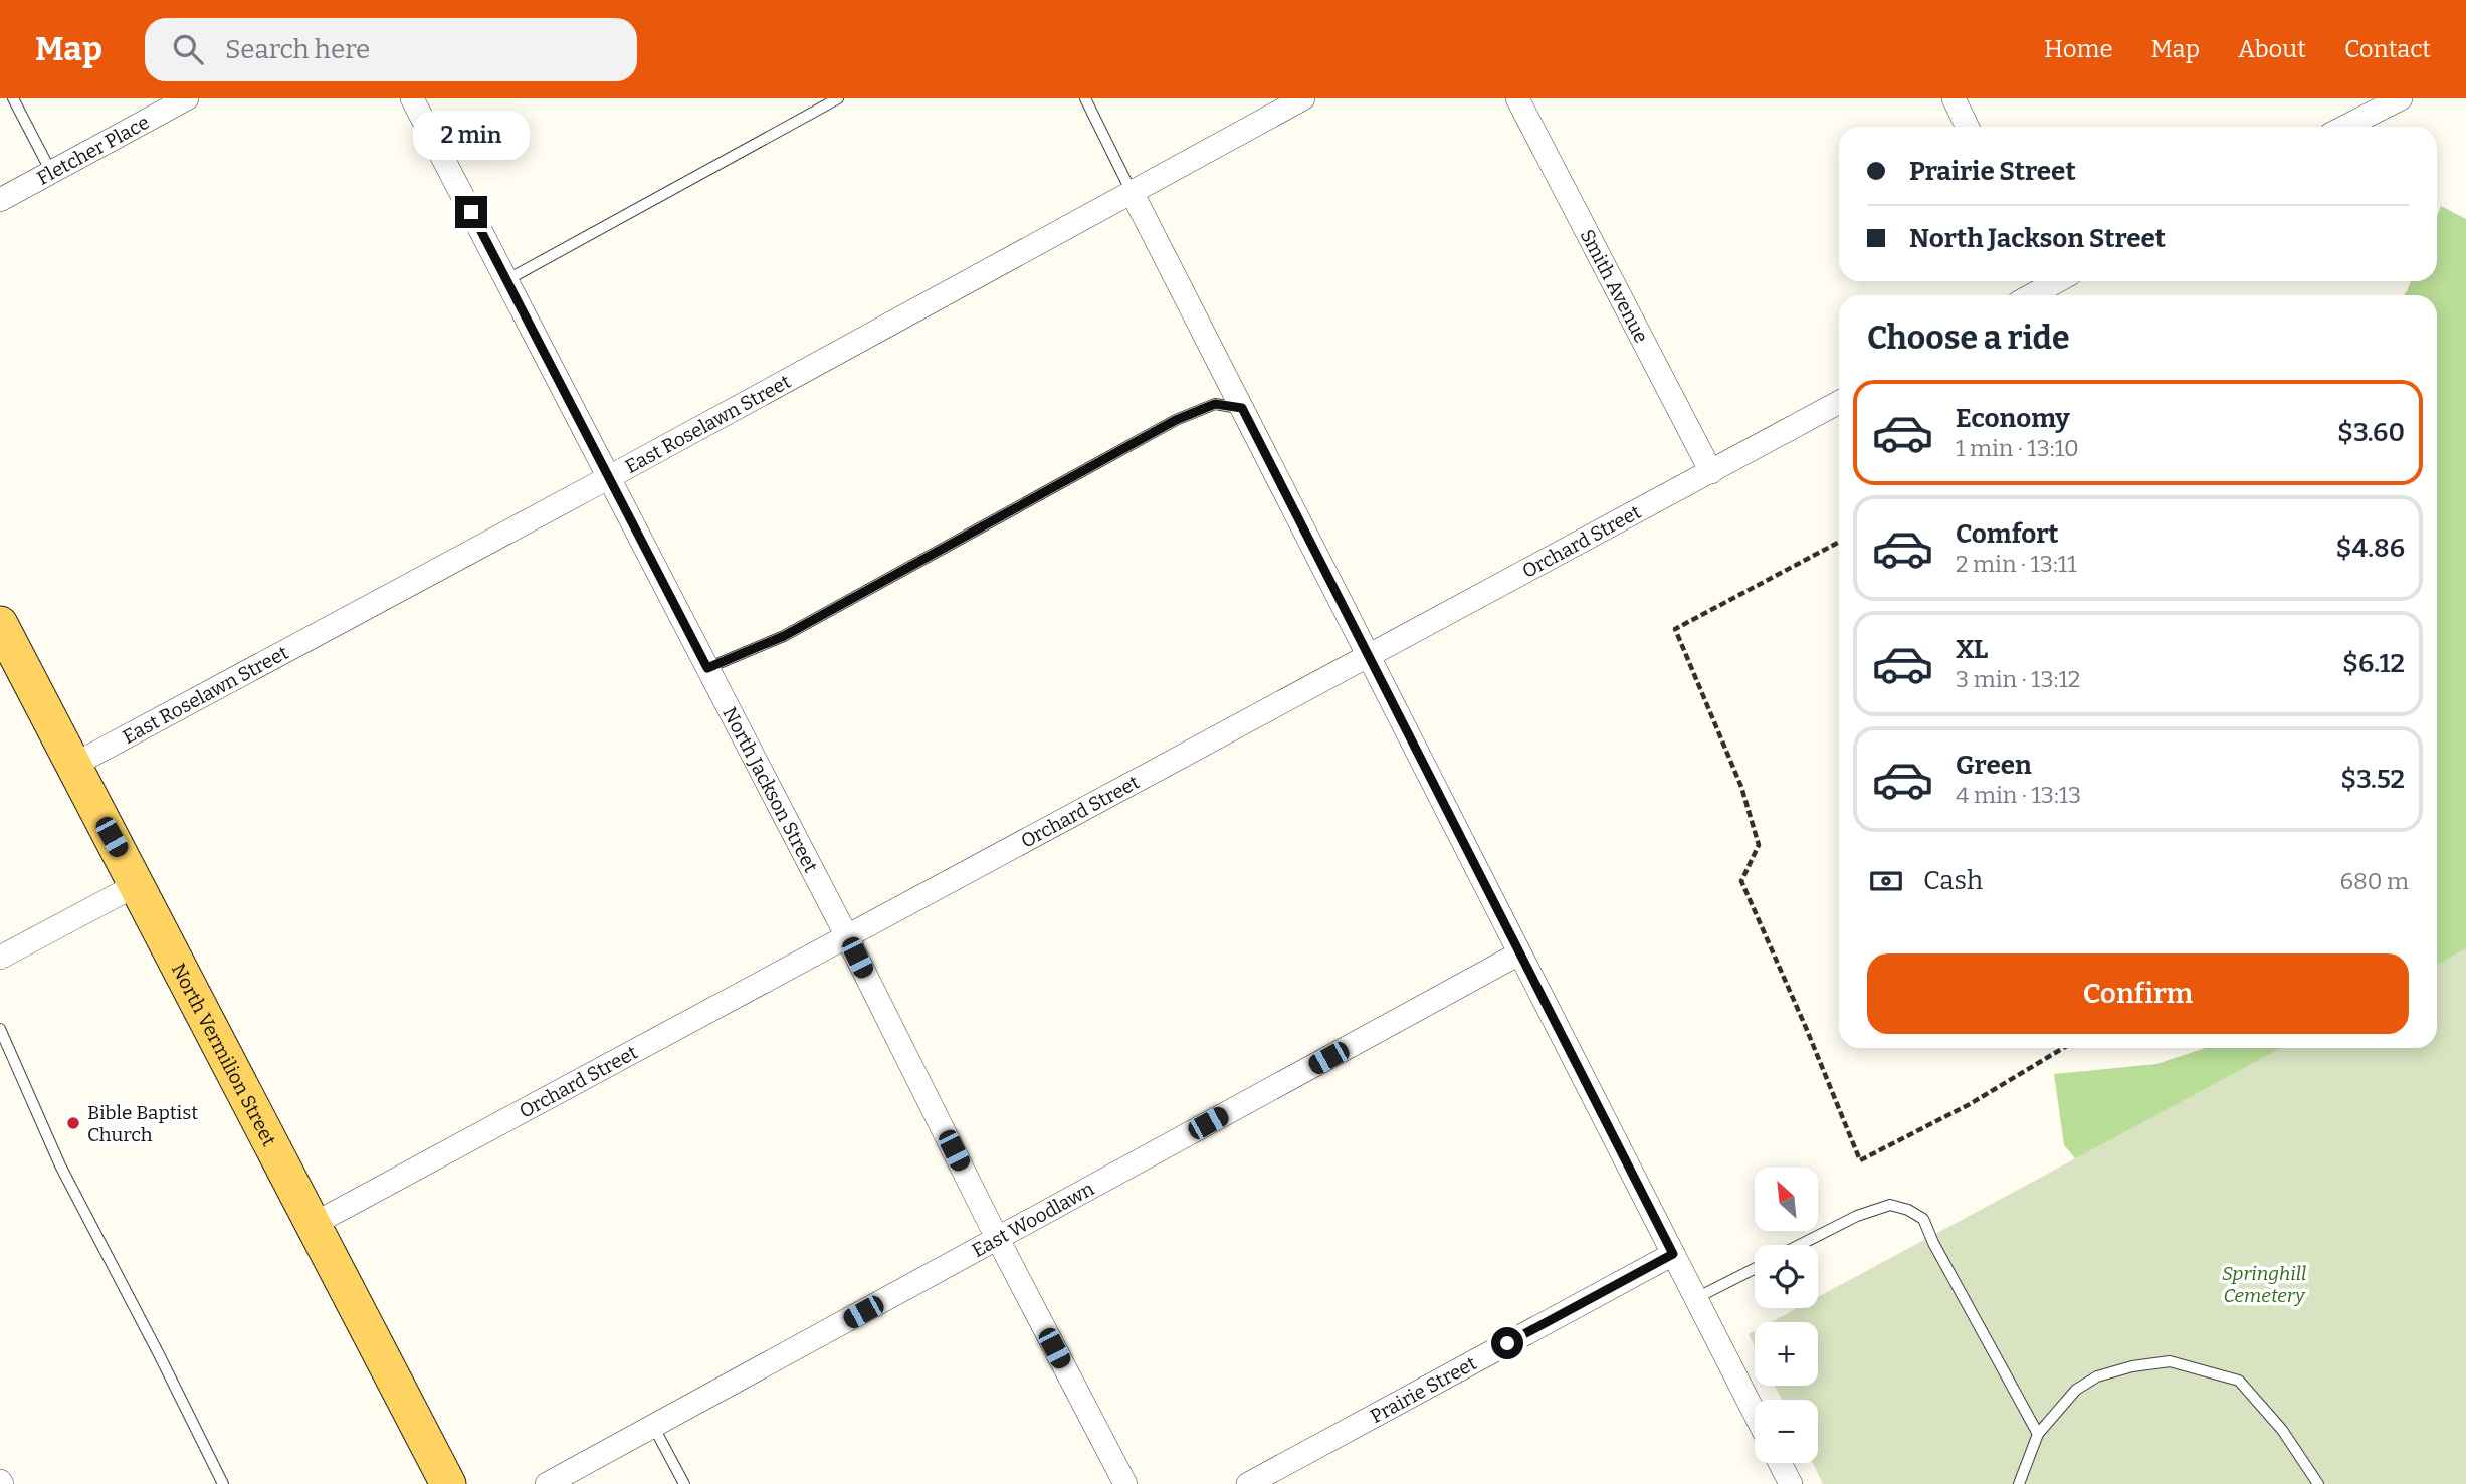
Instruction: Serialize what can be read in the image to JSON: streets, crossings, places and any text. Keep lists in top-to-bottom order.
{
  "streets": {
    "main road": ["North Vermilion Street"],
    "street": [
      "Fletcher Place",
      "Smith Avenue",
      "East Roselawn Street",
      "Orchard Street",
      "North Jackson Street",
      "East Woodlawn",
      "Prairie Street"
    ]
  },
  "crossings": [
    ["Smith Avenue", "Orchard Street"],
    ["East Roselawn Street", "North Jackson Street"],
    ["East Roselawn Street", "North Vermilion Street"],
    ["Orchard Street", "North Jackson Street"],
    ["Orchard Street", "North Vermilion Street"],
    ["North Jackson Street", "East Woodlawn"]
  ],
  "parks": ["Springhill Cemetery"],
  "places": ["Bible Baptist Church"],
  "north": "top left",
  "page": {
    "header": "Map",
    "search": "Search here",
    "nav": [
      "Home",
      "Map",
      "About",
      "Contact"
    ],
    "bubble": "2 min",
    "banner": ["Prairie Street", "North Jackson Street"],
    "heading": "Choose a ride",
    "list": [
      {
        "name": "Economy",
        "note": "1 min · 13:10",
        "value": "$3.60"
      },
      {
        "name": "Comfort",
        "note": "2 min · 13:11",
        "value": "$4.86"
      },
      {
        "name": "XL",
        "note": "3 min · 13:12",
        "value": "$6.12"
      },
      {
        "name": "Green",
        "note": "4 min · 13:13",
        "value": "$3.52"
      }
    ],
    "pay": ["Cash", "680 m"],
    "buttons": "Confirm",
    "map_buttons": ["+", "−"]
  }
}
